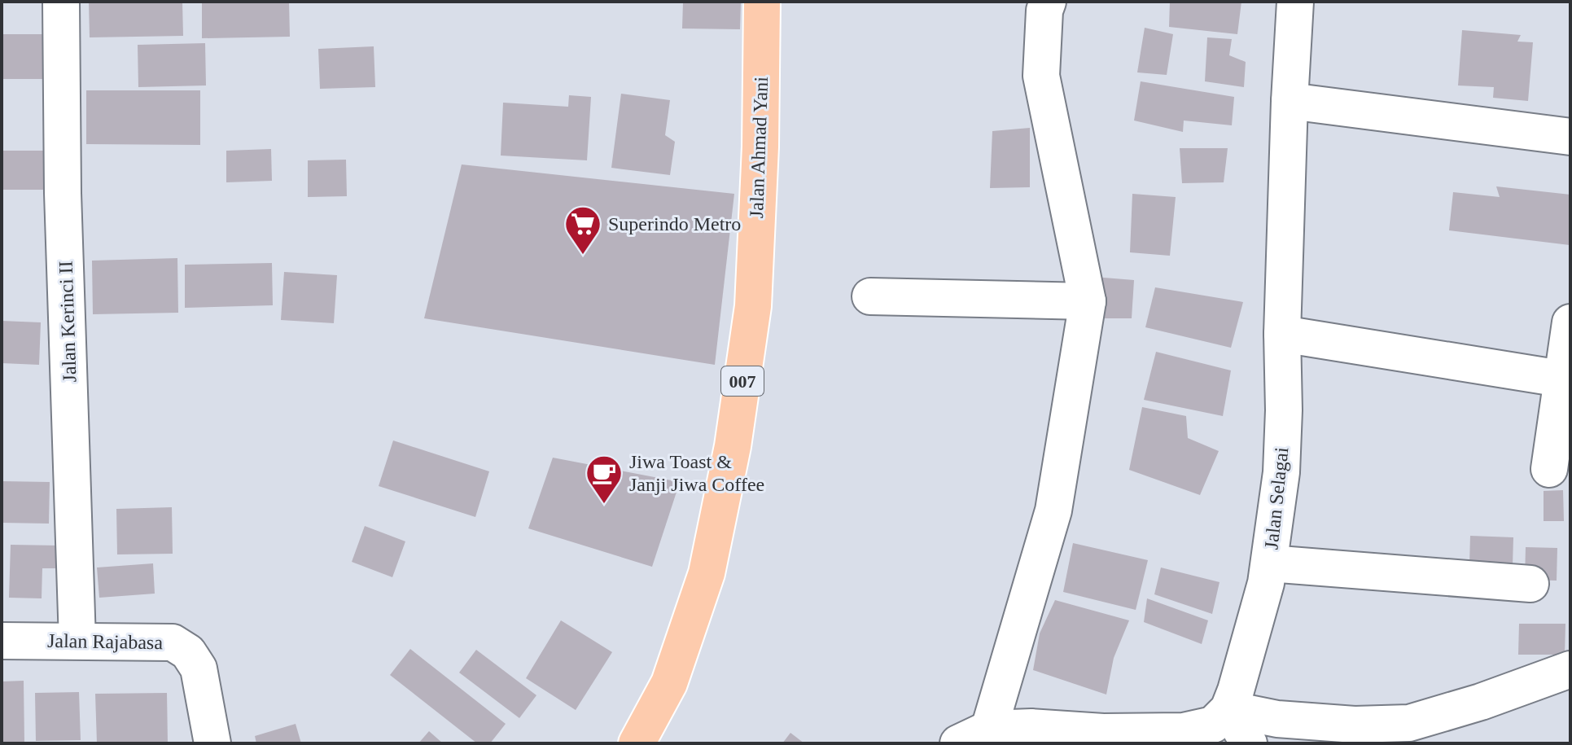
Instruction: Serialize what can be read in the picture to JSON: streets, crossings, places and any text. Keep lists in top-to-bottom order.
{
  "streets": {
    "main road": ["Jalan Ahmad Yani", "007"],
    "street": ["Jalan Kerinci II", "Jalan Selagai", "Jalan Rajabasa"]
  },
  "crossings": [
    ["Jalan Kerinci II", "Jalan Rajabasa"]
  ],
  "places": {
    "supermarket": ["Superindo Metro"],
    "cafe": ["Jiwa Toast & Janji Jiwa Coffee"]
  }
}
